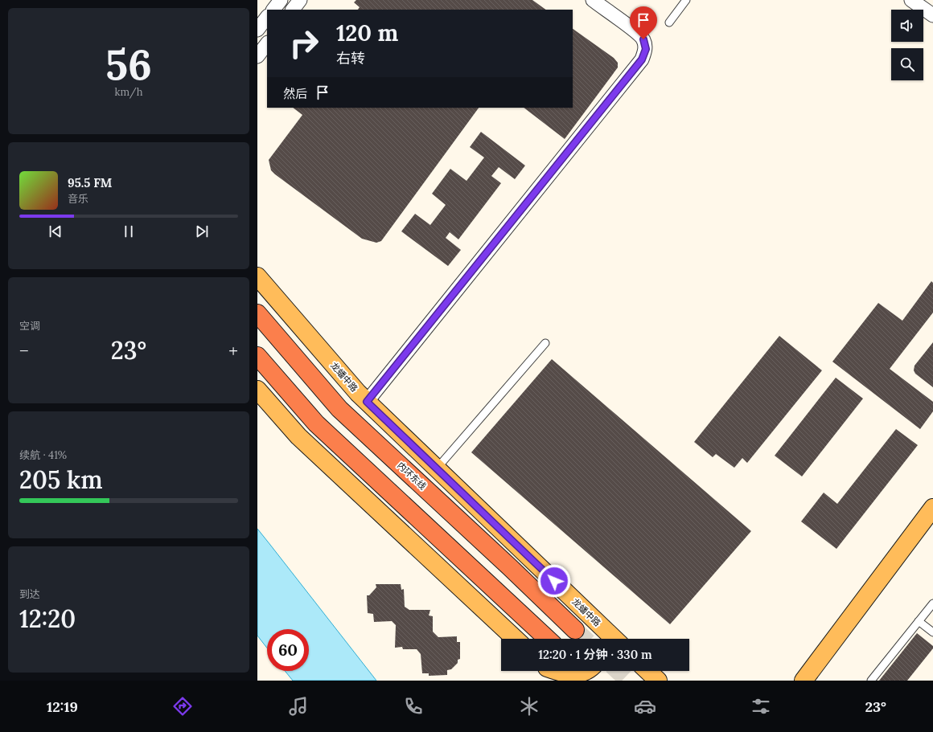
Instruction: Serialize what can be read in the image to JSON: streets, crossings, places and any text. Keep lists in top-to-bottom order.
{
  "streets": {
    "highway": ["内环东线"],
    "main road": ["龙蟠中路"]
  },
  "page": {
    "tile": [
      ["56", "km/h"],
      "空调",
      ["续航 · 41%", "205 km"],
      ["到达", "12:20"]
    ],
    "turn": ["120 m", "右转"],
    "then": "然后",
    "song": ["95.5 FM", "音乐"],
    "heat": ["−", "23°", "+"],
    "limit": "60",
    "trip": "12:20 · 1 分钟 · 330 m",
    "tabs": ["12:19", "23°"]
  }
}
